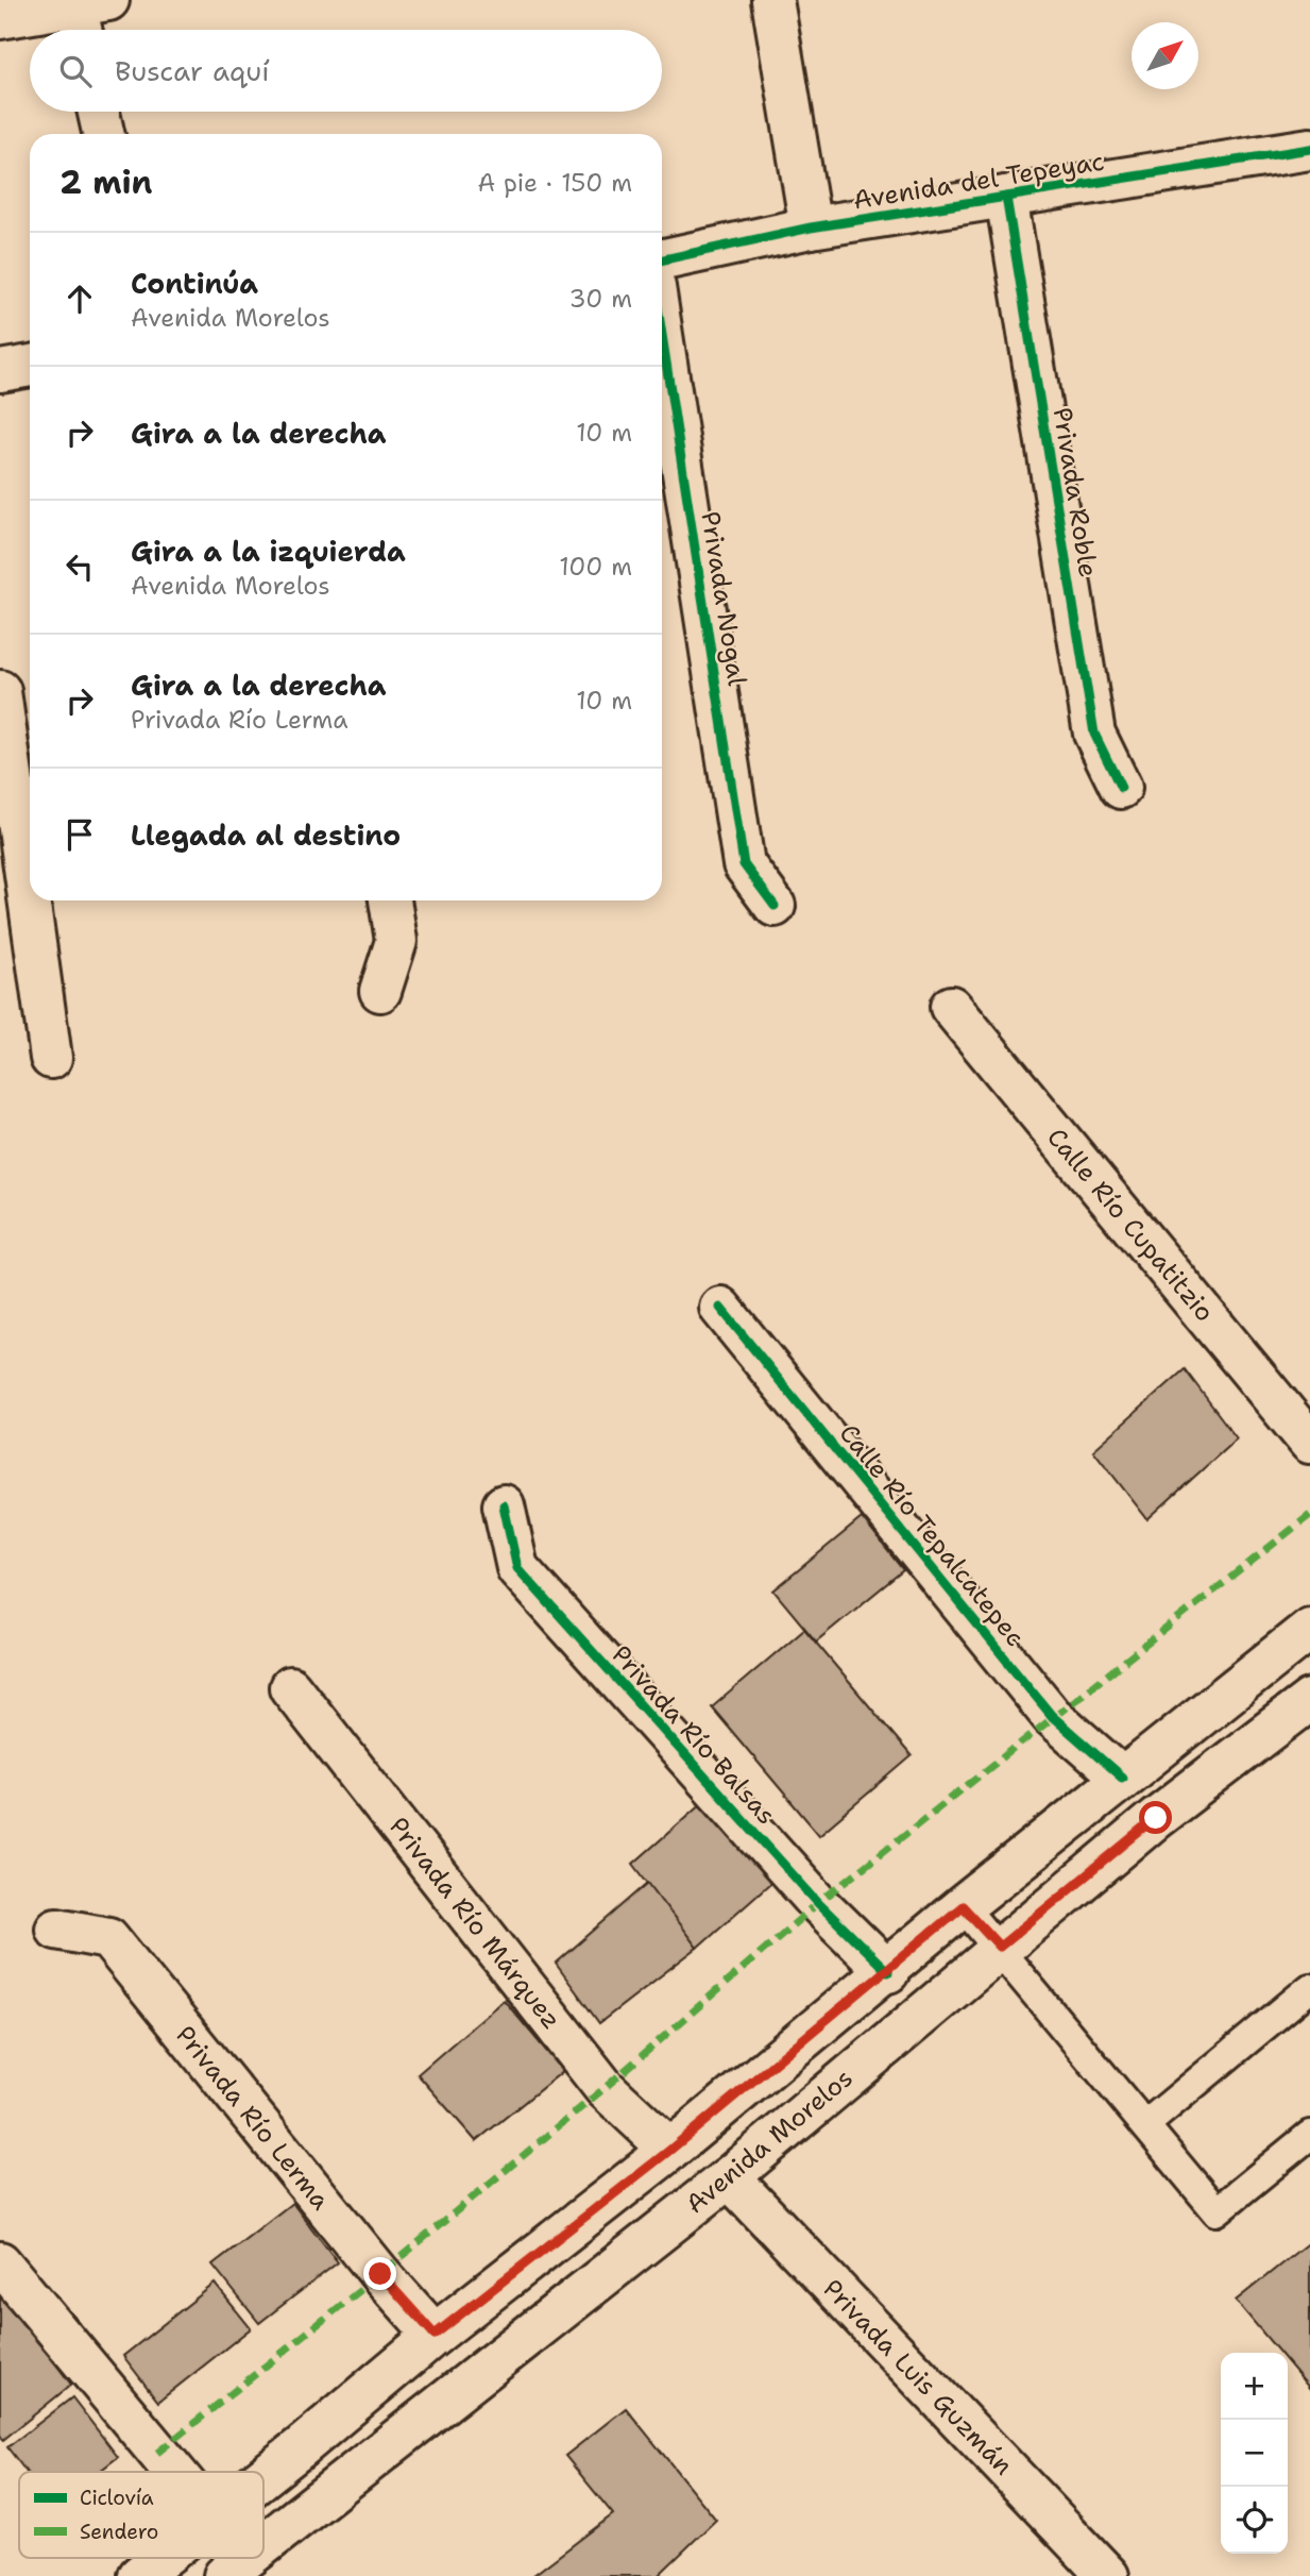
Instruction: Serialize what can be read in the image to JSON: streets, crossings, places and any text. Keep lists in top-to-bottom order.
{
  "streets": {
    "street": [
      "Avenida del Tepeyac",
      "Privada Roble",
      "Privada Nogal",
      "Calle Río Cupatitzio",
      "Calle Río Tepalcatepec",
      "Privada Río Balsas",
      "Privada Río Márquez",
      "Privada Río Lerma",
      "Avenida Morelos",
      "Privada Luis Guzmán"
    ]
  },
  "crossings": [
    ["Avenida del Tepeyac", "Privada Roble"],
    ["Avenida Morelos", "Privada Luis Guzmán"]
  ],
  "legend": ["Ciclovía", "Sendero"],
  "north": "top right",
  "page": {
    "search": "Buscar aquí",
    "heading": ["2 min", "A pie · 150 m"],
    "list": [
      ["Continúa", "Avenida Morelos", "30 m"],
      ["Gira a la derecha", "10 m"],
      ["Gira a la izquierda", "Avenida Morelos", "100 m"],
      ["Gira a la derecha", "Privada Río Lerma", "10 m"],
      "Llegada al destino"
    ],
    "map_buttons": ["+", "−"]
  }
}
